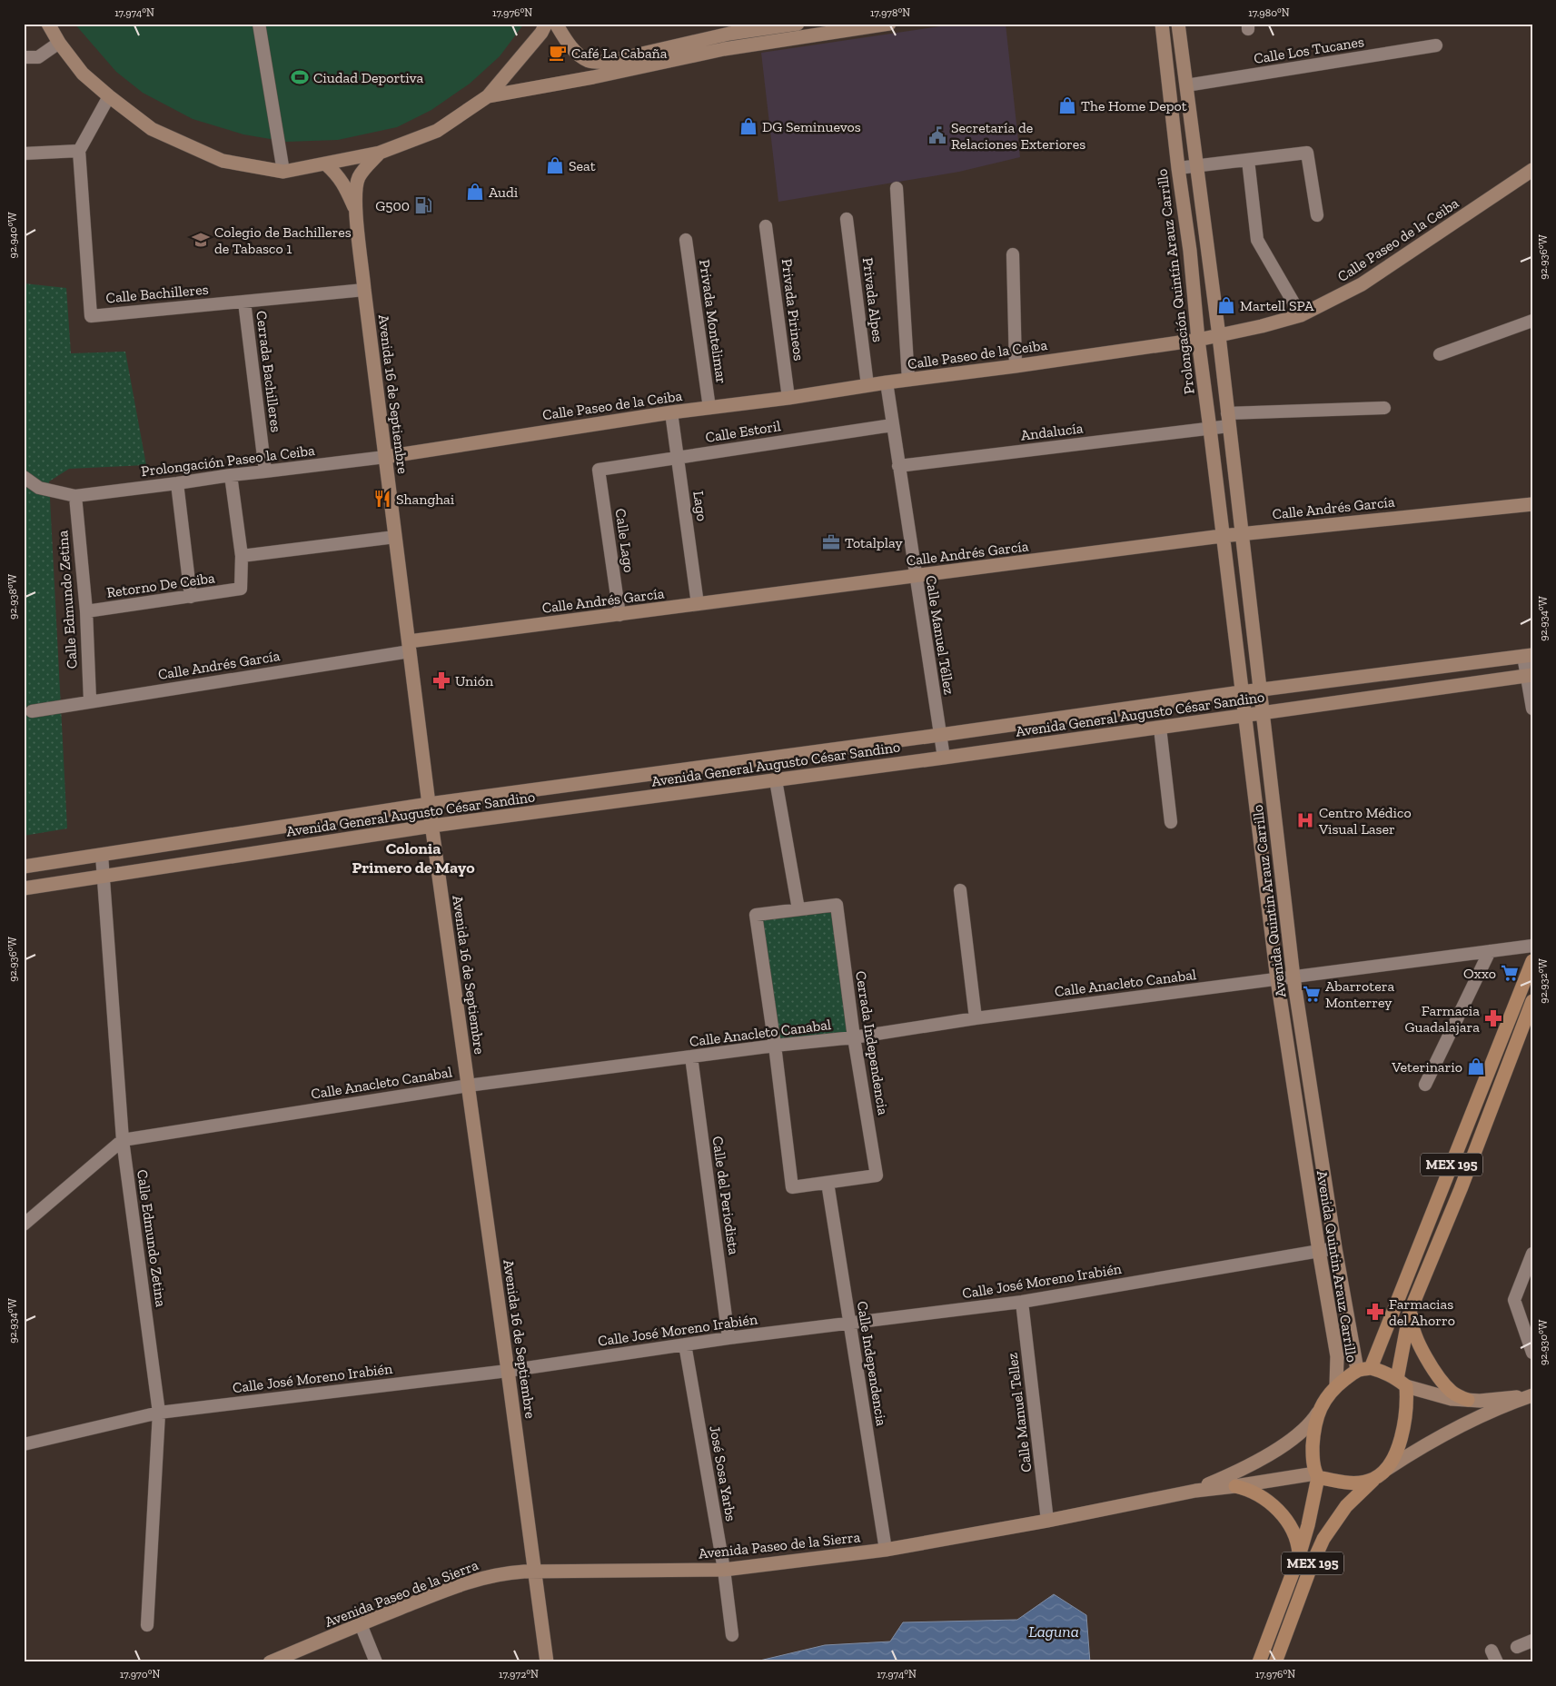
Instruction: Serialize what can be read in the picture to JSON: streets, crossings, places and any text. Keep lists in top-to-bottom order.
{
  "streets": {
    "main road": [
      "Calle Paseo de la Ceiba",
      "Prolongación Quintín Arauz Carrillo",
      "Avenida 16 de Septiembre",
      "Calle Andrés García",
      "Avenida General Augusto César Sandino",
      "Avenida Quintin Arauz Carrillo",
      "MEX 195",
      "Avenida Paseo de la Sierra"
    ],
    "street": [
      "Calle Los Tucanes",
      "Calle Bachilleres",
      "Privada Alpes",
      "Privada Pirineos",
      "Privada Montelimar",
      "Cerrada Bachilleres",
      "Calle Estoril",
      "Andalucía",
      "Prolongación Paseo la Ceiba",
      "Lago",
      "Calle Lago",
      "Retorno De Ceiba",
      "Calle Edmundo Zetina",
      "Calle Manuel Téllez",
      "Calle Anacleto Canabal",
      "Cerrada Independencia",
      "Calle del Periodista",
      "Calle José Moreno Irabién",
      "Calle Independencia",
      "Calle Manuel Tellez",
      "José Sosa Yarbs"
    ]
  },
  "crossings": [
    ["Calle Paseo de la Ceiba", "Prolongación Quintín Arauz Carrillo"],
    ["Calle Paseo de la Ceiba", "Privada Alpes"],
    ["Calle Paseo de la Ceiba", "Privada Pirineos"],
    ["Calle Paseo de la Ceiba", "Privada Montelimar"],
    ["Calle Paseo de la Ceiba", "Avenida 16 de Septiembre"],
    ["Calle Paseo de la Ceiba", "Prolongación Paseo la Ceiba"],
    ["Calle Paseo de la Ceiba", "Lago"],
    ["Calle Paseo de la Ceiba", "Calle Manuel Téllez"],
    ["Prolongación Quintín Arauz Carrillo", "Andalucía"],
    ["Prolongación Quintín Arauz Carrillo", "Calle Andrés García"],
    ["Prolongación Quintín Arauz Carrillo", "Avenida General Augusto César Sandino"],
    ["Prolongación Quintín Arauz Carrillo", "Avenida Quintin Arauz Carrillo"],
    ["Calle Bachilleres", "Cerrada Bachilleres"],
    ["Calle Bachilleres", "Avenida 16 de Septiembre"],
    ["Cerrada Bachilleres", "Prolongación Paseo la Ceiba"],
    ["Avenida 16 de Septiembre", "Prolongación Paseo la Ceiba"],
    ["Avenida 16 de Septiembre", "Calle Andrés García"],
    ["Avenida 16 de Septiembre", "Avenida General Augusto César Sandino"],
    ["Avenida 16 de Septiembre", "Calle Anacleto Canabal"],
    ["Avenida 16 de Septiembre", "Calle José Moreno Irabién"],
    ["Avenida 16 de Septiembre", "Avenida Paseo de la Sierra"],
    ["Calle Estoril", "Lago"],
    ["Calle Estoril", "Calle Lago"],
    ["Calle Estoril", "Calle Manuel Téllez"],
    ["Andalucía", "Calle Manuel Téllez"],
    ["Prolongación Paseo la Ceiba", "Calle Edmundo Zetina"],
    ["Lago", "Calle Andrés García"],
    ["Calle Andrés García", "Calle Lago"],
    ["Calle Andrés García", "Calle Edmundo Zetina"],
    ["Calle Andrés García", "Calle Manuel Téllez"],
    ["Calle Andrés García", "Avenida Quintin Arauz Carrillo"],
    ["Retorno De Ceiba", "Calle Edmundo Zetina"],
    ["Calle Edmundo Zetina", "Avenida General Augusto César Sandino"],
    ["Calle Edmundo Zetina", "Calle Anacleto Canabal"],
    ["Calle Edmundo Zetina", "Calle José Moreno Irabién"],
    ["Calle Manuel Téllez", "Avenida General Augusto César Sandino"],
    ["Avenida General Augusto César Sandino", "Avenida Quintin Arauz Carrillo"],
    ["Avenida Quintin Arauz Carrillo", "Calle Anacleto Canabal"],
    ["Avenida Quintin Arauz Carrillo", "MEX 195"],
    ["Avenida Quintin Arauz Carrillo", "Calle José Moreno Irabién"],
    ["Avenida Quintin Arauz Carrillo", "Avenida Paseo de la Sierra"],
    ["Calle Anacleto Canabal", "Cerrada Independencia"],
    ["Calle Anacleto Canabal", "Calle del Periodista"],
    ["Cerrada Independencia", "Calle Independencia"],
    ["MEX 195", "Avenida Paseo de la Sierra"],
    ["Calle del Periodista", "Calle José Moreno Irabién"],
    ["Calle José Moreno Irabién", "Calle Independencia"],
    ["Calle José Moreno Irabién", "Calle Manuel Tellez"],
    ["Calle José Moreno Irabién", "José Sosa Yarbs"],
    ["Calle Independencia", "Avenida Paseo de la Sierra"],
    ["Calle Manuel Tellez", "Avenida Paseo de la Sierra"],
    ["José Sosa Yarbs", "Avenida Paseo de la Sierra"]
  ],
  "districts": ["Colonia Primero de Mayo"],
  "water": ["Laguna"],
  "places": {
    "cafe": ["Café La Cabaña"],
    "sports": ["Ciudad Deportiva"],
    "shop": [
      "The Home Depot",
      "DG Seminuevos",
      "Seat",
      "Audi",
      "Martell SPA",
      "Veterinario"
    ],
    "public building": ["Secretaría de Relaciones Exteriores"],
    "fuel station": ["G500"],
    "school or university": ["Colegio de Bachilleres de Tabasco 1"],
    "restaurant": ["Shanghai"],
    "office": ["Totalplay"],
    "pharmacy": ["Unión", "Farmacia Guadalajara", "Farmacias del Ahorro"],
    "hospital": ["Centro Médico Visual Laser"],
    "supermarket": ["Oxxo", "Abarrotera Monterrey"]
  },
  "coordinates": [
    "17.974°N",
    "17.976°N",
    "17.978°N",
    "17.980°N",
    "92.940°W",
    "92.936°W",
    "92.938°W",
    "92.934°W",
    "92.932°W",
    "92.930°W",
    "17.970°N",
    "17.972°N"
  ]
}
